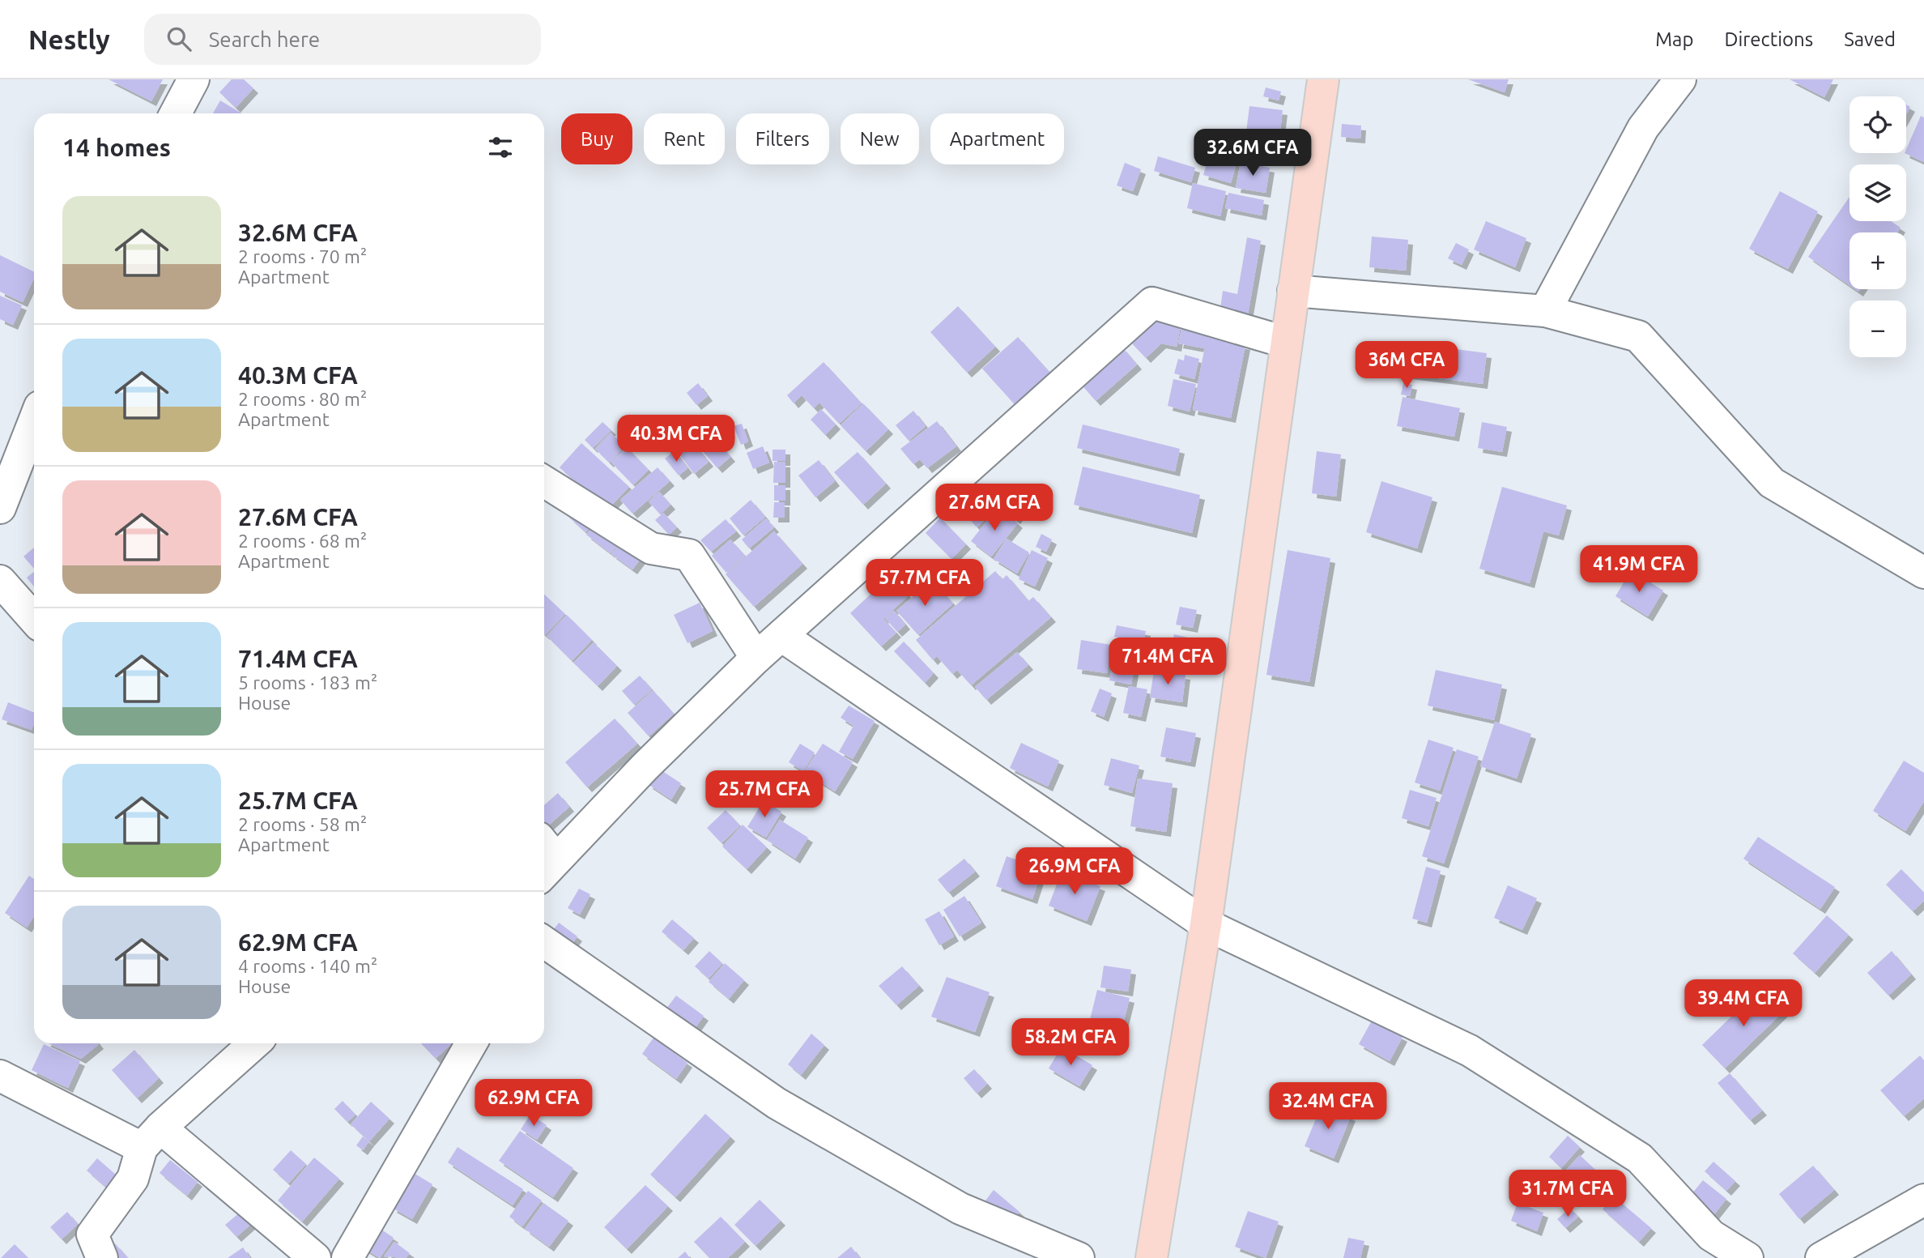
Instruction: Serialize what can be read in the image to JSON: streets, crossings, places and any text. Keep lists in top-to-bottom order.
{
  "page": {
    "header": "Nestly",
    "search": "Search here",
    "nav": ["Map", "Directions", "Saved"],
    "map_buttons": ["+", "−"],
    "chip": [
      "Buy",
      "Rent",
      "Filters",
      "New",
      "Apartment"
    ],
    "heading": "14 homes",
    "price": [
      "32.6M CFA",
      "36M CFA",
      "40.3M CFA",
      "27.6M CFA",
      "41.9M CFA",
      "57.7M CFA",
      "71.4M CFA",
      "25.7M CFA",
      "26.9M CFA",
      "39.4M CFA",
      "58.2M CFA",
      "62.9M CFA",
      "32.4M CFA",
      "31.7M CFA"
    ],
    "list": [
      {
        "name": "32.6M CFA",
        "note": "2 rooms · 70 m² · Apartment"
      },
      {
        "name": "40.3M CFA",
        "note": "2 rooms · 80 m² · Apartment"
      },
      {
        "name": "27.6M CFA",
        "note": "2 rooms · 68 m² · Apartment"
      },
      {
        "name": "71.4M CFA",
        "note": "5 rooms · 183 m² · House"
      },
      {
        "name": "25.7M CFA",
        "note": "2 rooms · 58 m² · Apartment"
      },
      {
        "name": "62.9M CFA",
        "note": "4 rooms · 140 m² · House"
      }
    ]
  }
}
